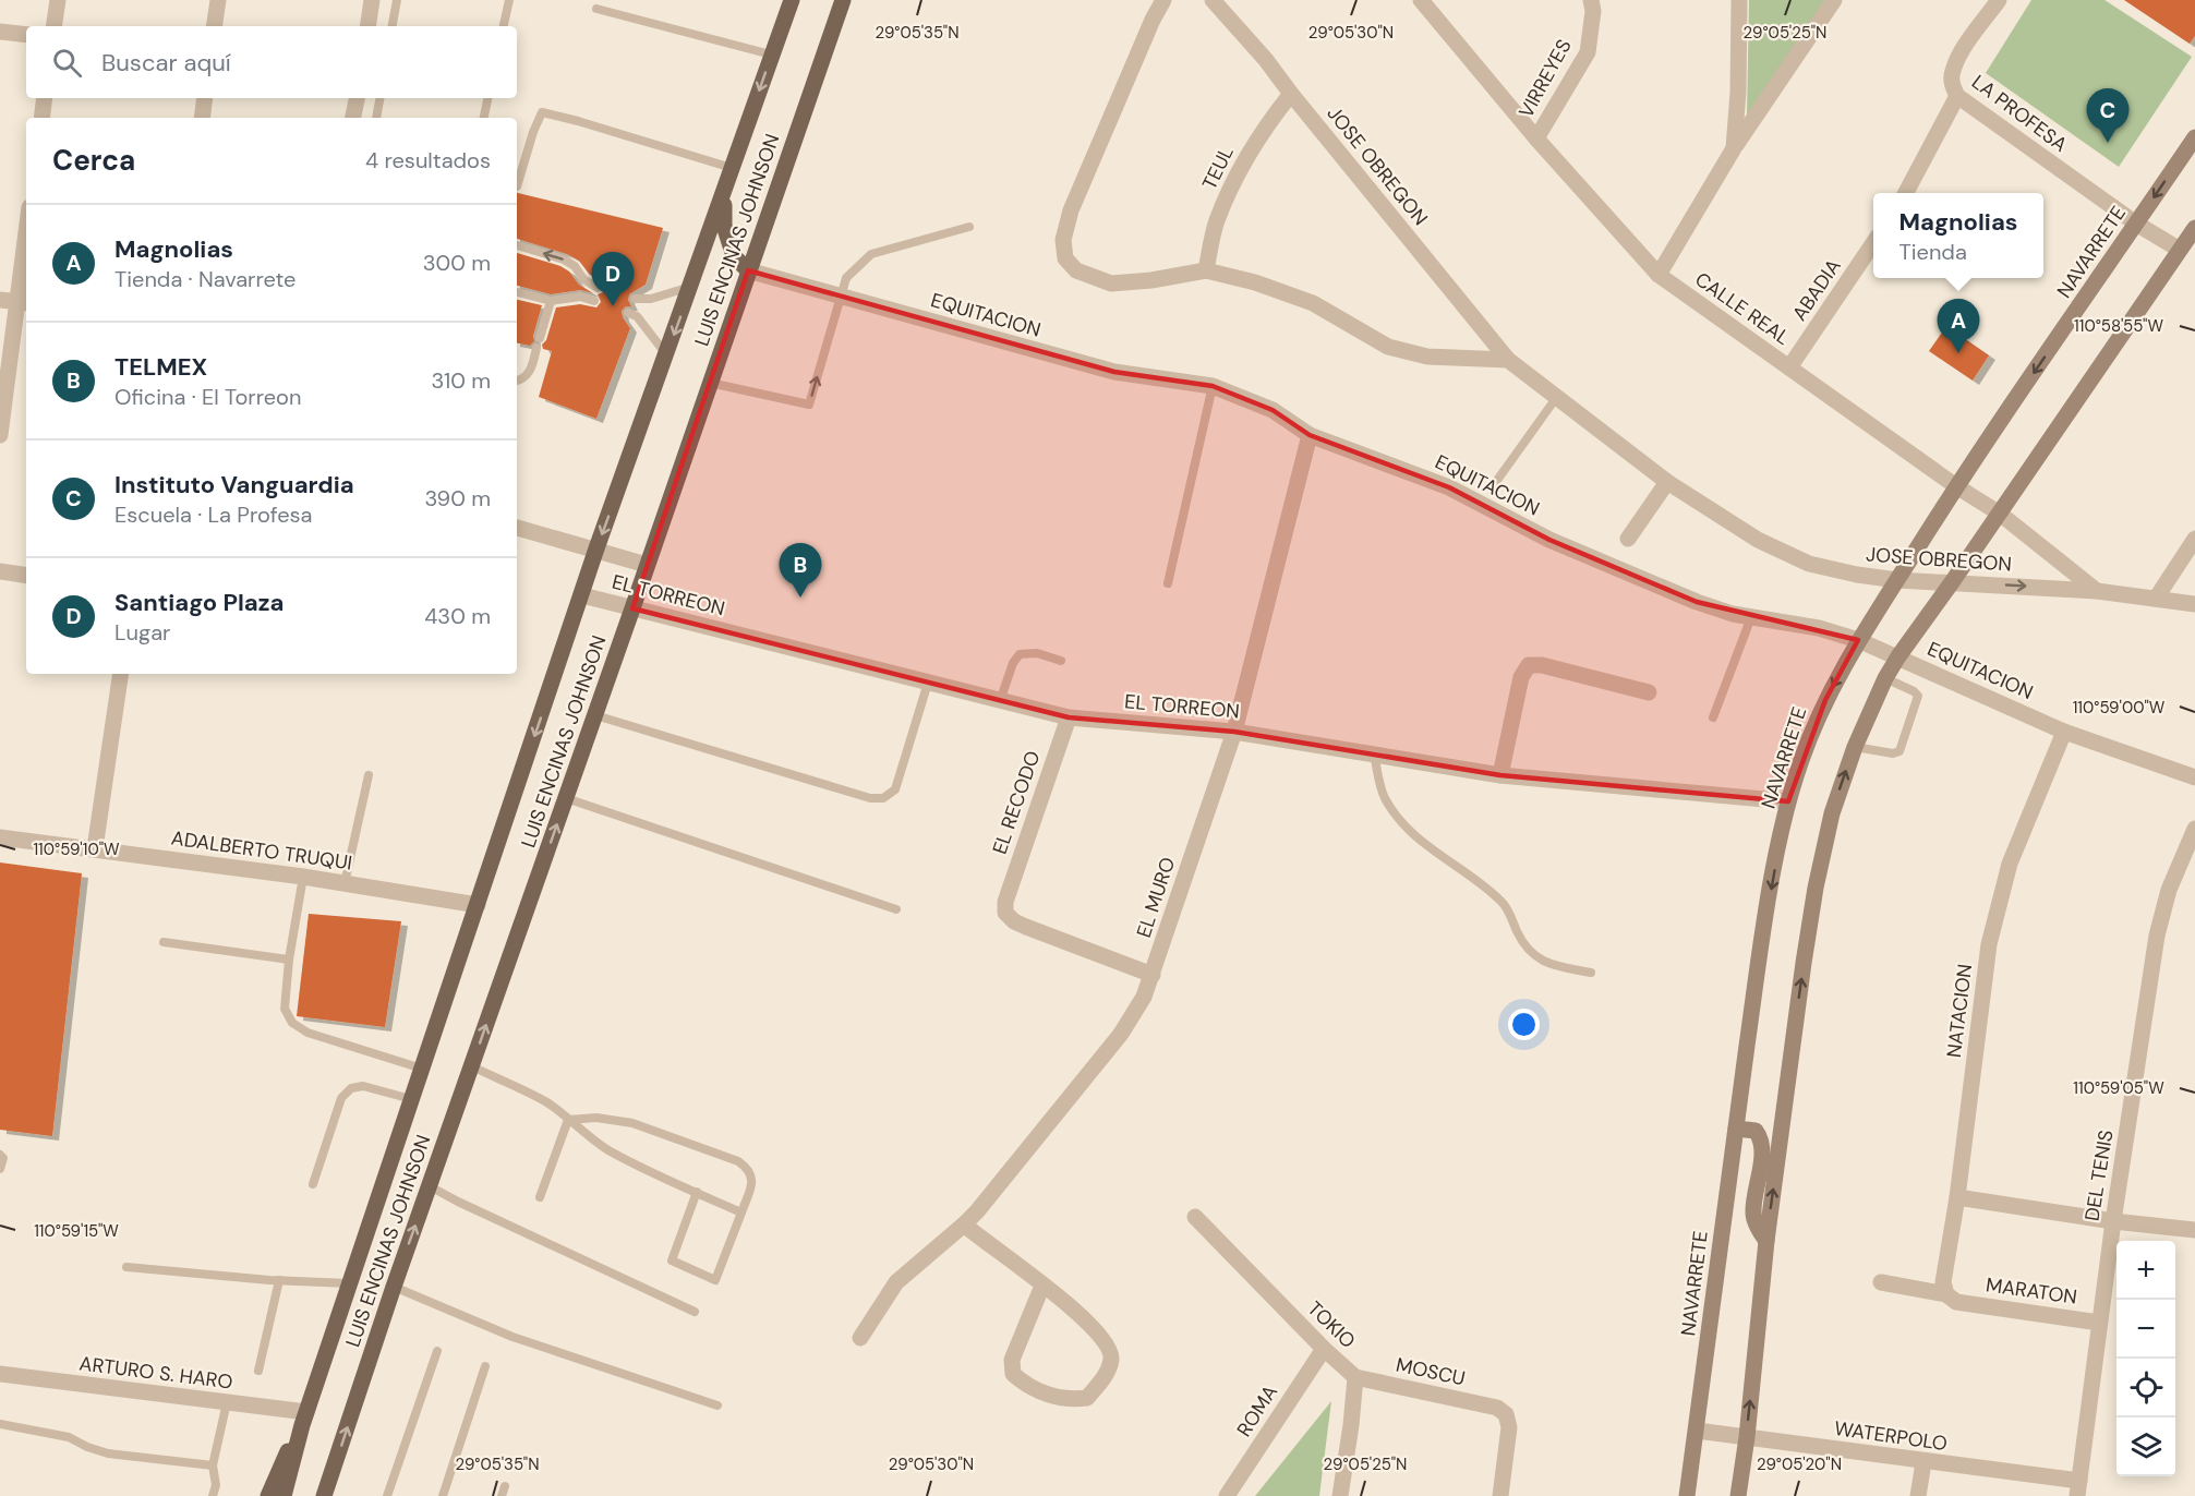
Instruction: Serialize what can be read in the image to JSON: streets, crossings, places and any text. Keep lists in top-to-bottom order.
{
  "streets": {
    "main road": ["LUIS ENCINAS JOHNSON", "NAVARRETE"],
    "street": [
      "VIRREYES",
      "LA PROFESA",
      "JOSE OBREGON",
      "TEUL",
      "ABADIA",
      "CALLE REAL",
      "EQUITACION",
      "EL TORREON",
      "EL RECODO",
      "ADALBERTO TRUQUI",
      "EL MURO",
      "NATACION",
      "DEL TENIS",
      "MARATON",
      "TOKIO",
      "MOSCU",
      "ARTURO S. HARO",
      "ROMA",
      "WATERPOLO"
    ]
  },
  "crossings": [
    ["VIRREYES", "CALLE REAL"],
    ["LA PROFESA", "NAVARRETE"],
    ["JOSE OBREGON", "TEUL"],
    ["JOSE OBREGON", "NAVARRETE"],
    ["JOSE OBREGON", "CALLE REAL"],
    ["LUIS ENCINAS JOHNSON", "EQUITACION"],
    ["LUIS ENCINAS JOHNSON", "EL TORREON"],
    ["LUIS ENCINAS JOHNSON", "ADALBERTO TRUQUI"],
    ["LUIS ENCINAS JOHNSON", "ARTURO S. HARO"],
    ["NAVARRETE", "CALLE REAL"],
    ["NAVARRETE", "EQUITACION"],
    ["NAVARRETE", "EL TORREON"],
    ["NAVARRETE", "WATERPOLO"],
    ["ABADIA", "CALLE REAL"],
    ["EQUITACION", "EL MURO"],
    ["EQUITACION", "NATACION"],
    ["EL TORREON", "EL RECODO"],
    ["EL TORREON", "EL MURO"],
    ["EL RECODO", "EL MURO"],
    ["NATACION", "MARATON"],
    ["DEL TENIS", "MARATON"],
    ["DEL TENIS", "WATERPOLO"],
    ["TOKIO", "MOSCU"],
    ["TOKIO", "ROMA"]
  ],
  "page": {
    "search": "Buscar aquí",
    "pins": [
      "C",
      "D",
      "A",
      "B"
    ],
    "heading": ["Cerca", "4 resultados"],
    "popup": ["Magnolias", "Tienda"],
    "list": [
      {
        "mark": "A",
        "name": "Magnolias",
        "note": "Tienda · Navarrete",
        "value": "300 m"
      },
      {
        "mark": "B",
        "name": "TELMEX",
        "note": "Oficina · El Torreon",
        "value": "310 m"
      },
      {
        "mark": "C",
        "name": "Instituto Vanguardia",
        "note": "Escuela · La Profesa",
        "value": "390 m"
      },
      {
        "mark": "D",
        "name": "Santiago Plaza",
        "note": "Lugar",
        "value": "430 m"
      }
    ],
    "map_buttons": ["+", "−"]
  },
  "coordinates": [
    "29°05'35\"N",
    "29°05'30\"N",
    "29°05'25\"N",
    "110°58'55\"W",
    "110°59'00\"W",
    "110°59'10\"W",
    "110°59'05\"W",
    "110°59'15\"W",
    "29°05'20\"N"
  ]
}
